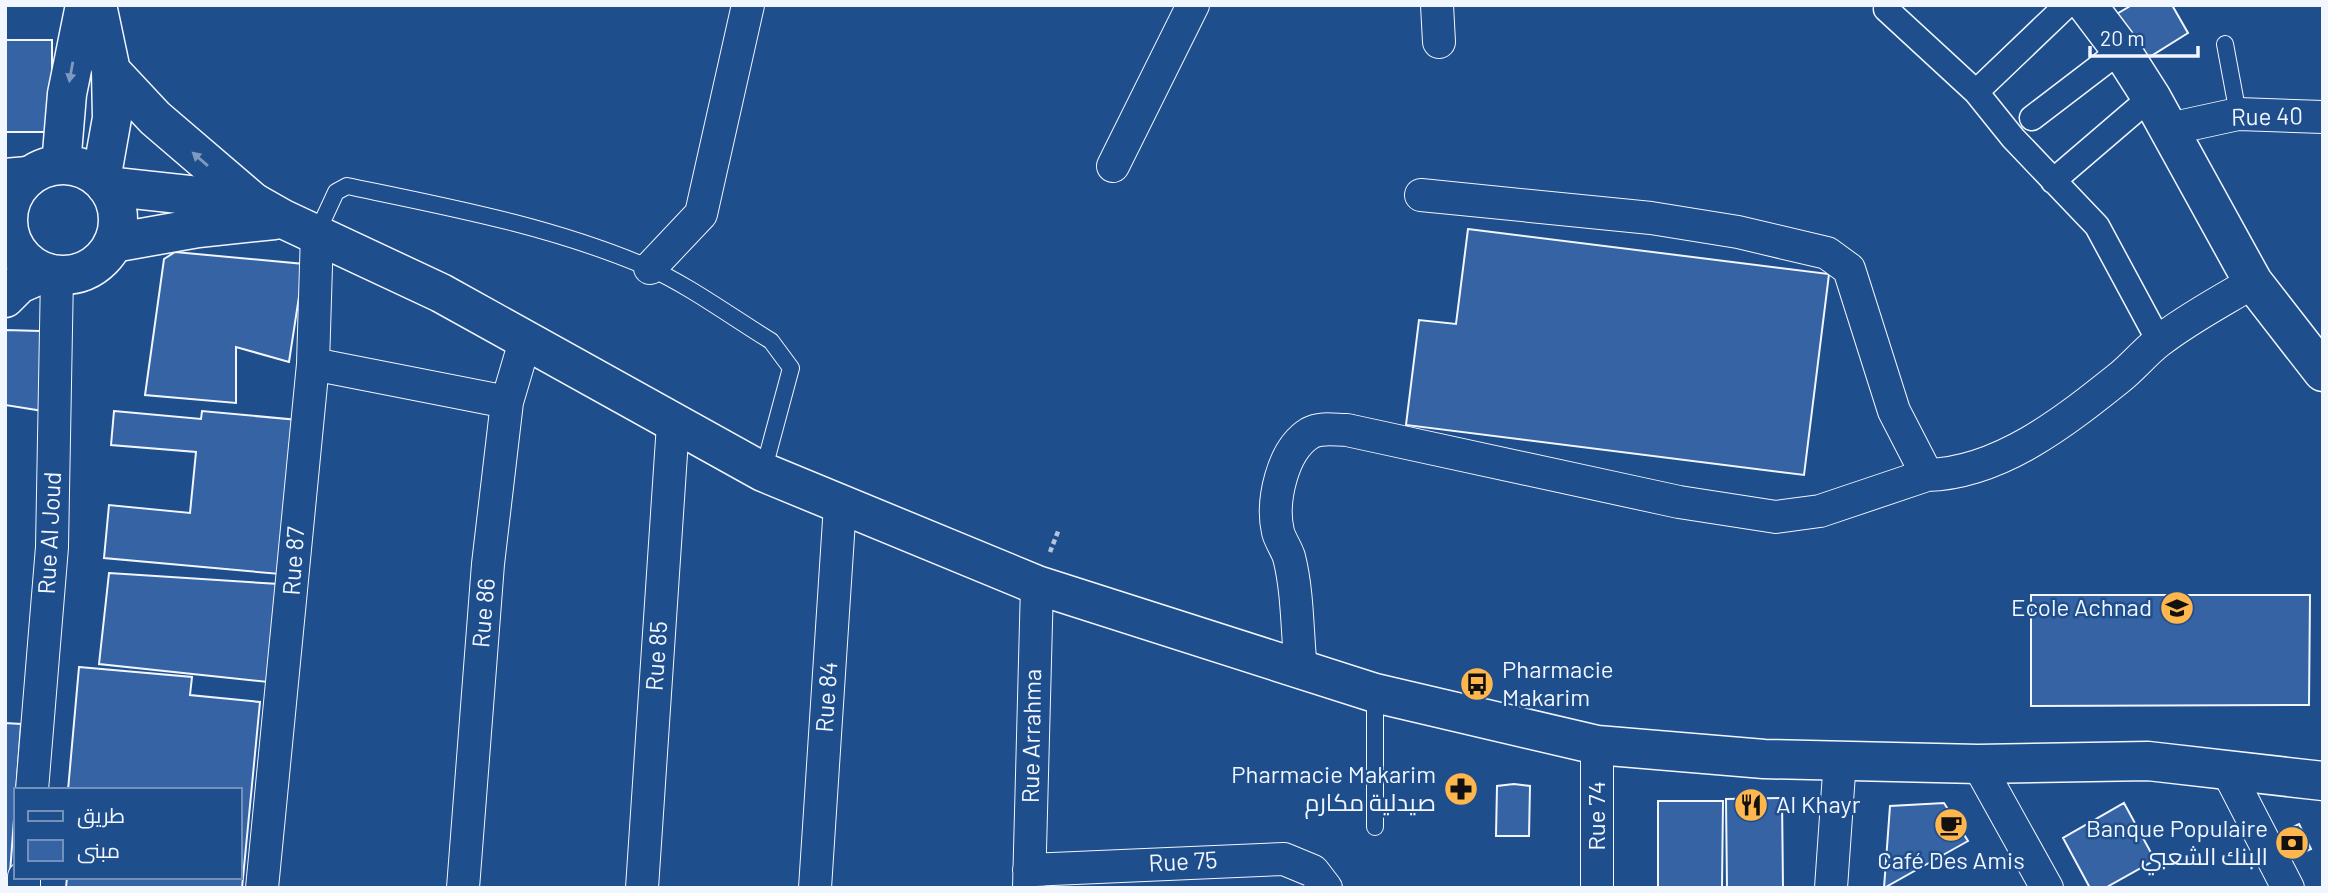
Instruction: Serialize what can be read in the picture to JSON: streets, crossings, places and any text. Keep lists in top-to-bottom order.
{
  "streets": {
    "street": [
      "Rue 40",
      "Rue Al Joud",
      "Rue 87",
      "Rue 86",
      "Rue 85",
      "Rue 84",
      "Rue Arrahma",
      "Rue 74",
      "Rue 75"
    ]
  },
  "crossings": [
    ["Rue Arrahma", "Rue 75"]
  ],
  "places": {
    "school or university": ["Ecole Achnad"],
    "bus stop": ["Pharmacie Makarim"],
    "pharmacy": ["Pharmacie Makarim صيدلية مكارم"],
    "restaurant": ["Al Khayr"],
    "cafe": ["Café Des Amis"],
    "bank": ["Banque Populaire البنك الشعبي"]
  },
  "legend": ["طريق", "مبنى"],
  "scale_bar": "20 m"
}
